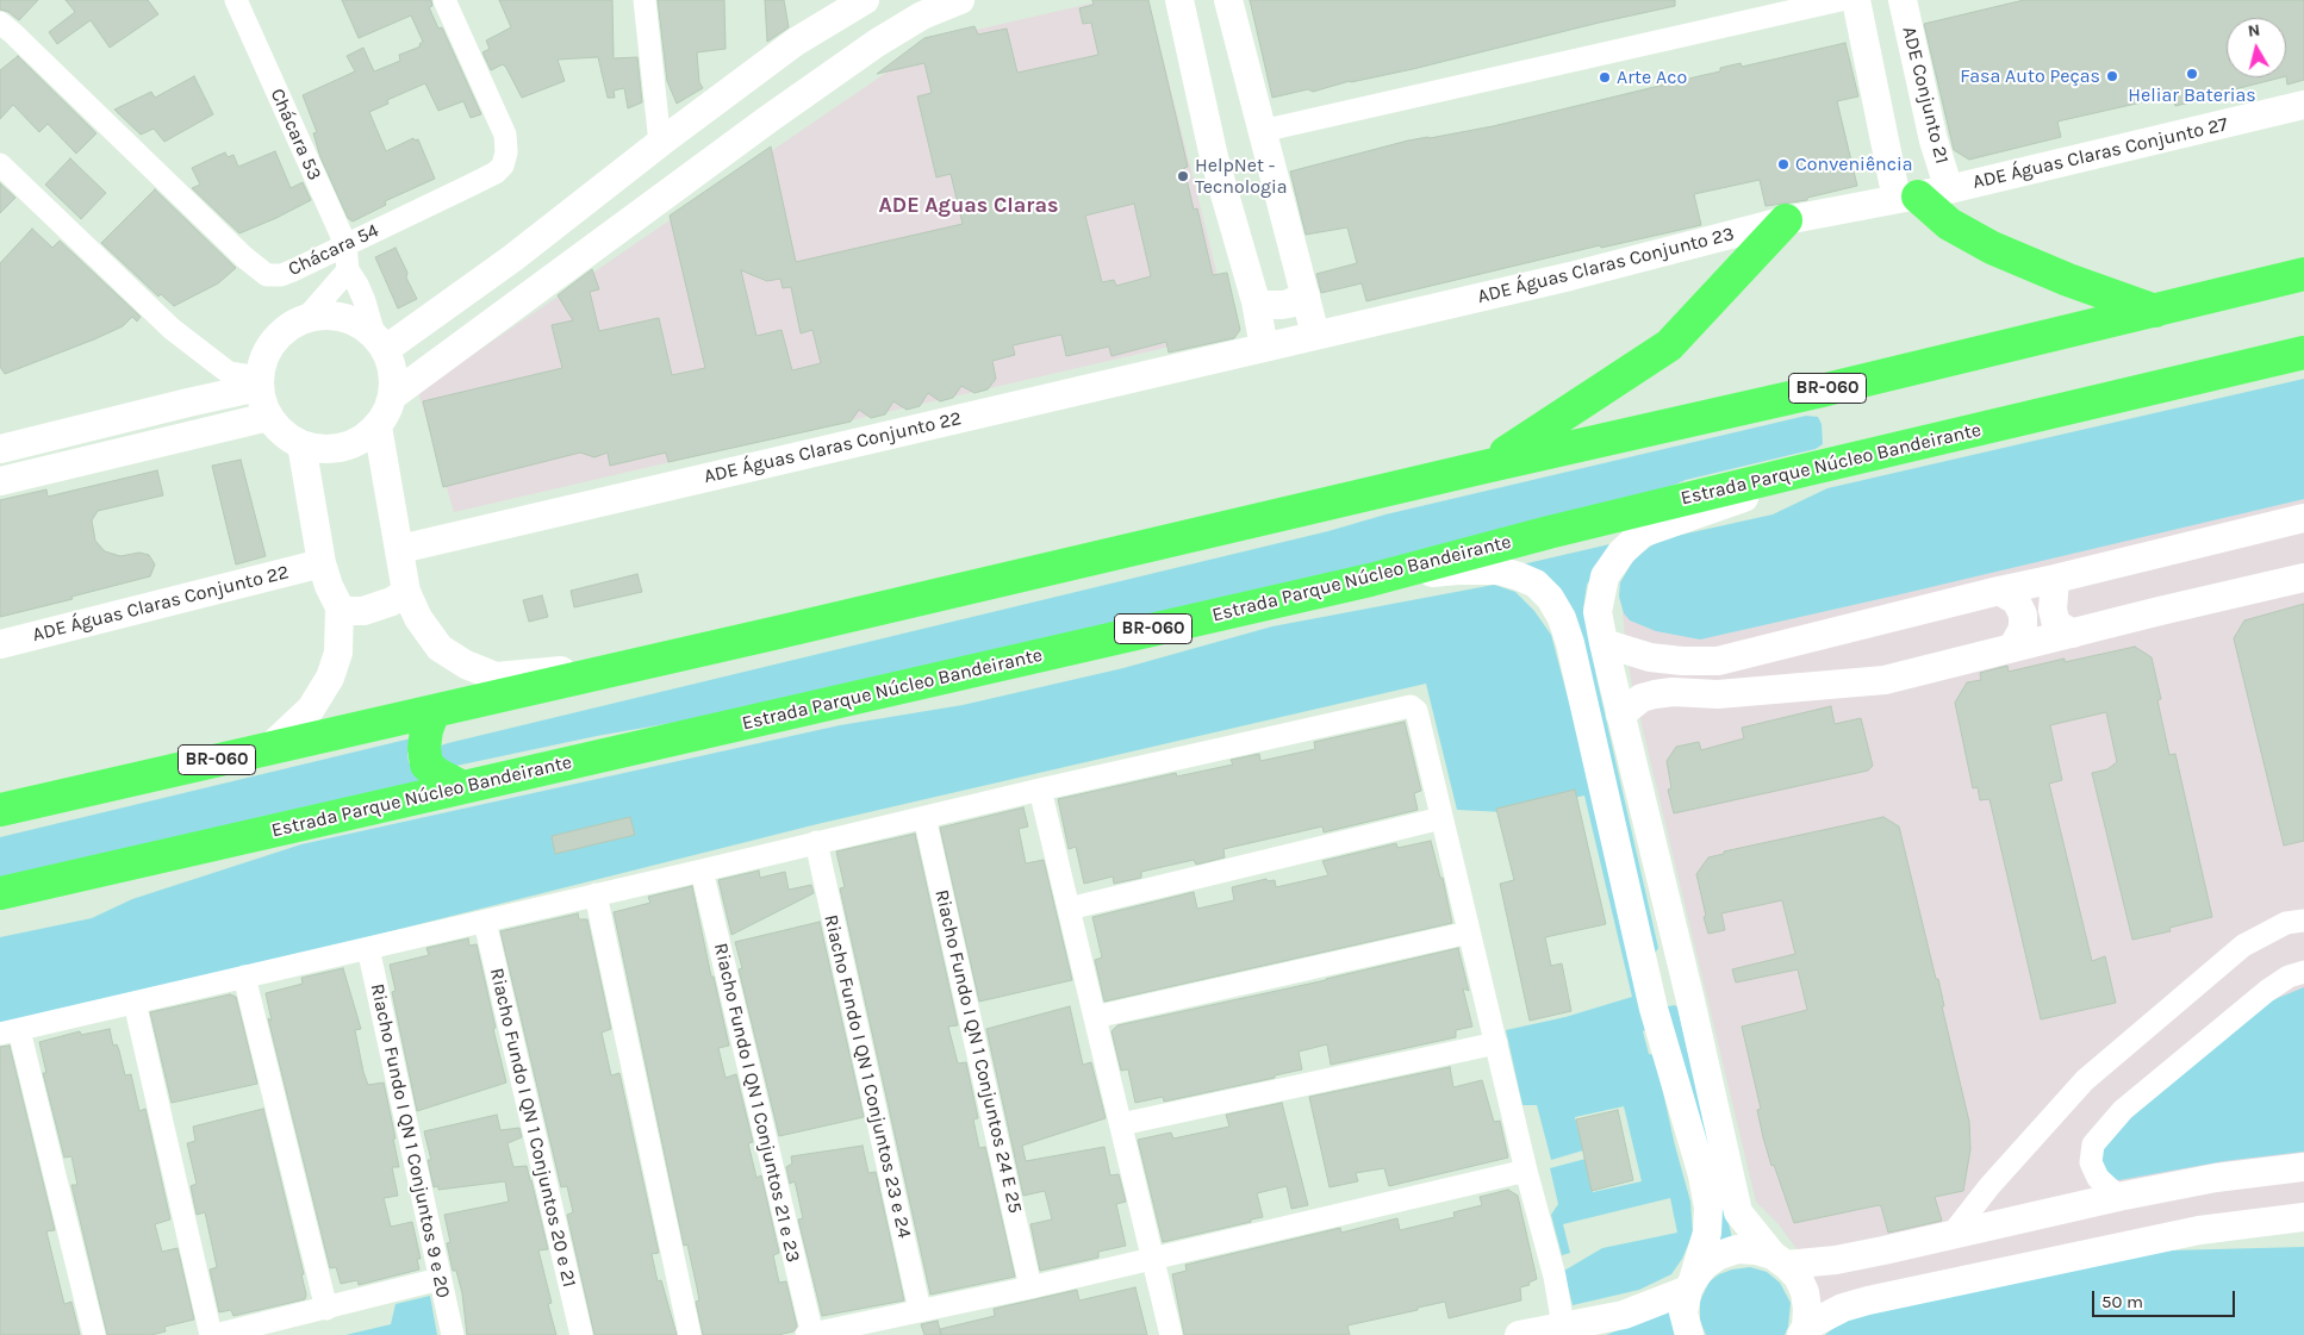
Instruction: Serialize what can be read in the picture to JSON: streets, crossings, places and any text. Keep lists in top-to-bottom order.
{
  "streets": {
    "highway": ["BR-060", "Estrada Parque Núcleo Bandeirante"],
    "street": [
      "ADE Conjunto 21",
      "Chácara 53",
      "ADE Águas Claras Conjunto 27",
      "Chácara 54",
      "ADE Águas Claras Conjunto 23",
      "ADE Águas Claras Conjunto 22",
      "Riacho Fundo I QN 1 Conjuntos 24 E 25",
      "Riacho Fundo I QN 1 Conjuntos 23 e 24",
      "Riacho Fundo I QN 1 Conjuntos 21 e 23",
      "Riacho Fundo I QN 1 Conjuntos 20 e 21",
      "Riacho Fundo I QN 1 Conjuntos 9 e 20"
    ]
  },
  "crossings": [
    ["ADE Conjunto 21", "ADE Águas Claras Conjunto 27"],
    ["ADE Conjunto 21", "ADE Águas Claras Conjunto 23"],
    ["Chácara 53", "Chácara 54"],
    ["ADE Águas Claras Conjunto 27", "ADE Águas Claras Conjunto 23"]
  ],
  "districts": ["ADE Aguas Claras"],
  "places": [
    "Heliar Baterias",
    "Fasa Auto Peças",
    "Arte Aco",
    "Conveniência",
    "HelpNet - Tecnologia"
  ],
  "scale_bar": "50 m",
  "north": "top"
}
